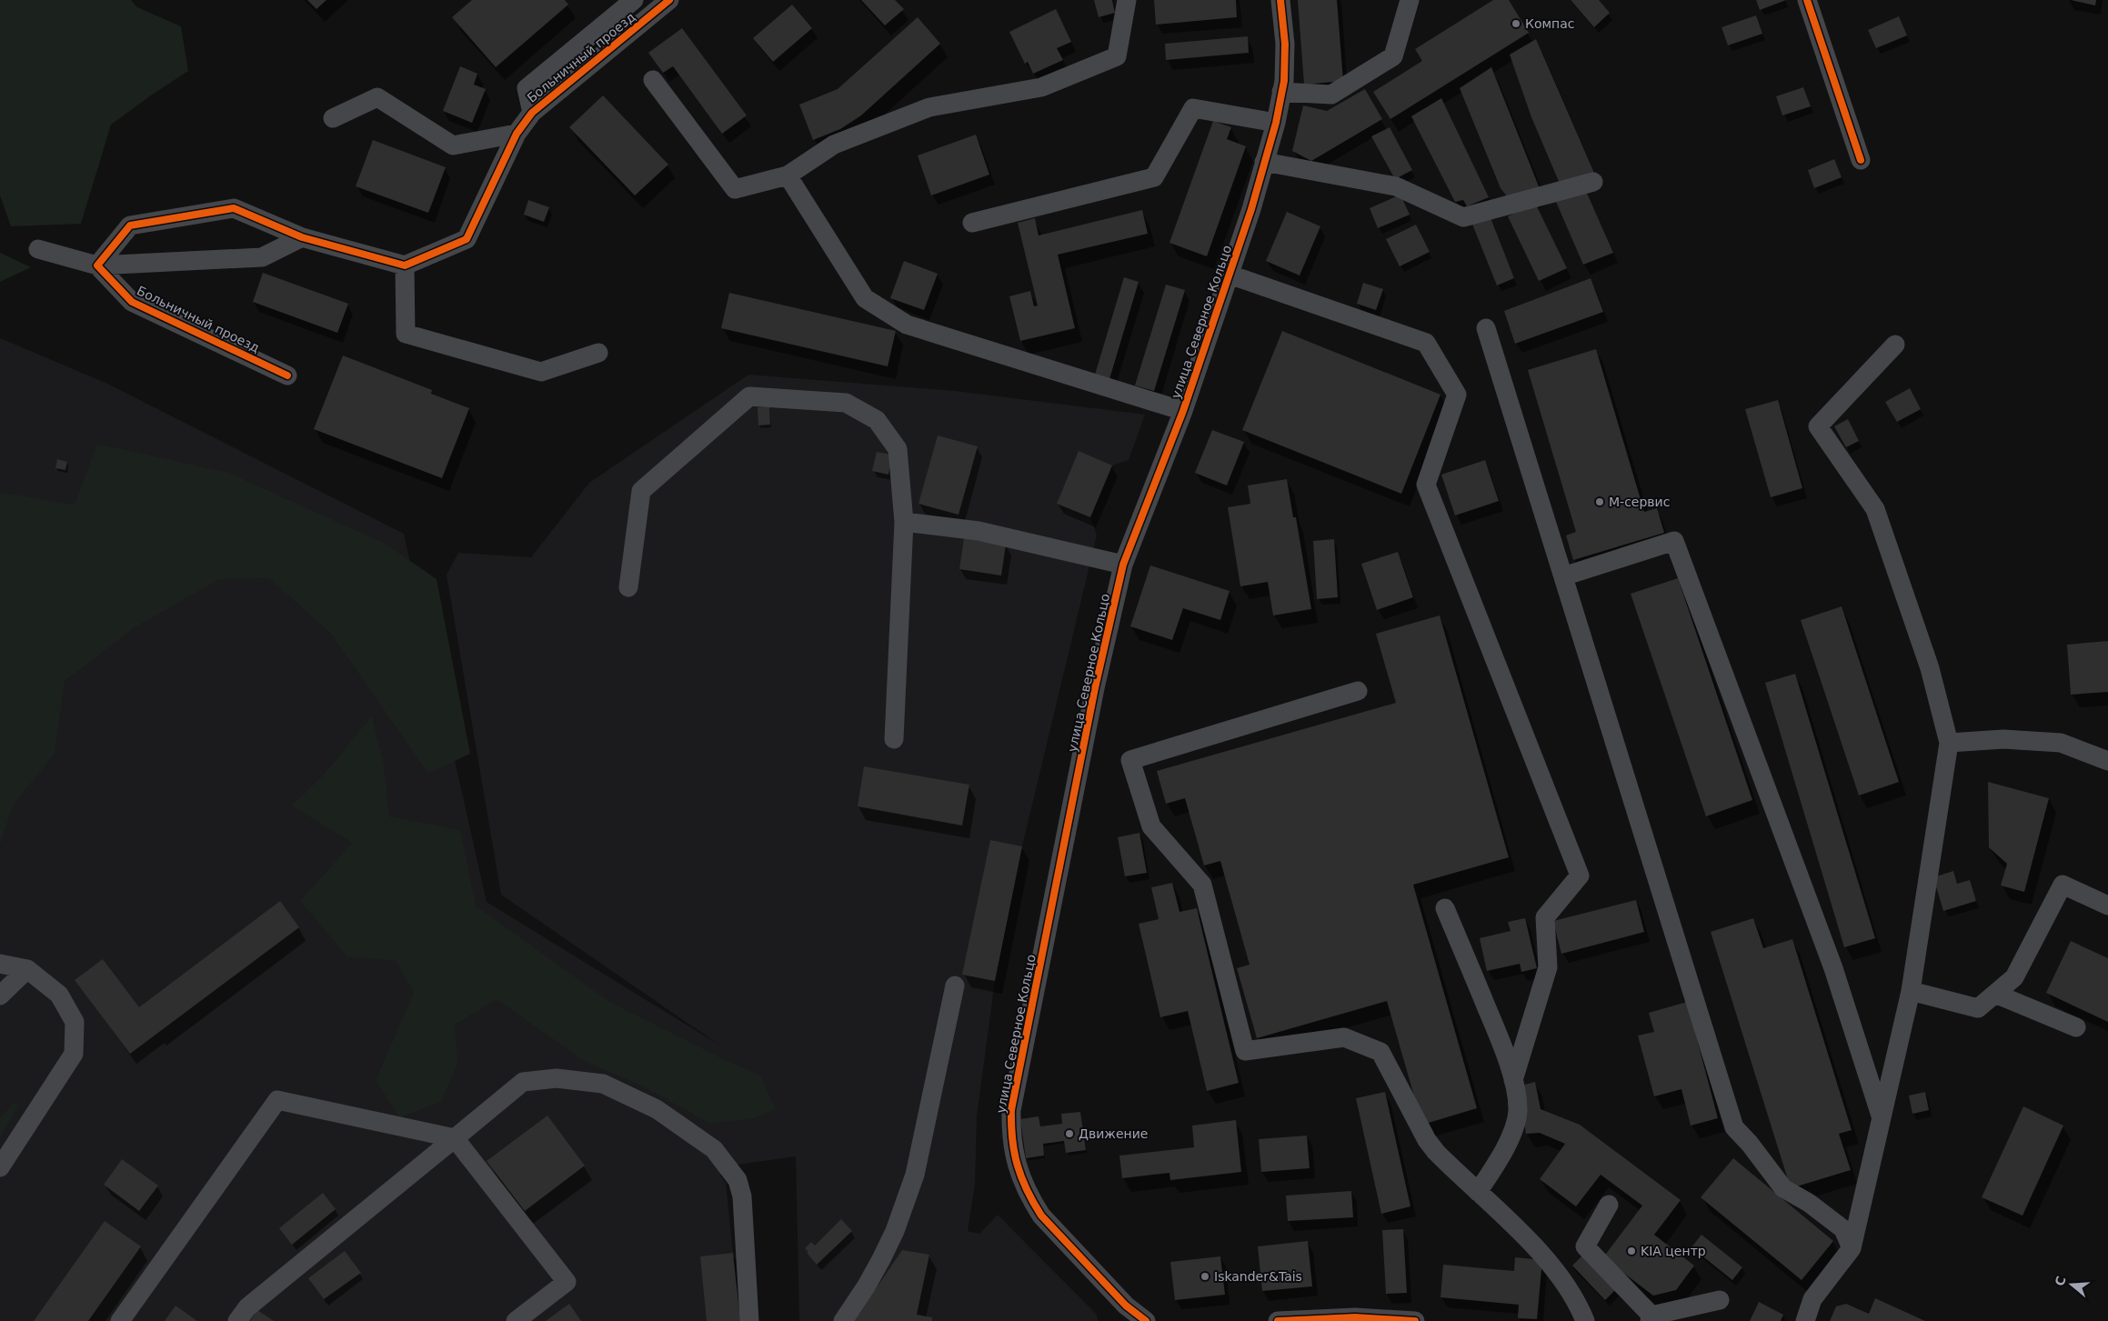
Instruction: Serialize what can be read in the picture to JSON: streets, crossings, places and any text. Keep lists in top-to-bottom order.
{
  "streets": {
    "street": ["Больничный проезд", "улица Северное Кольцо"]
  },
  "places": [
    "Компас",
    "М-сервис",
    "Движение",
    "KIA центр",
    "Iskander&Tais"
  ],
  "north": "left"
}
